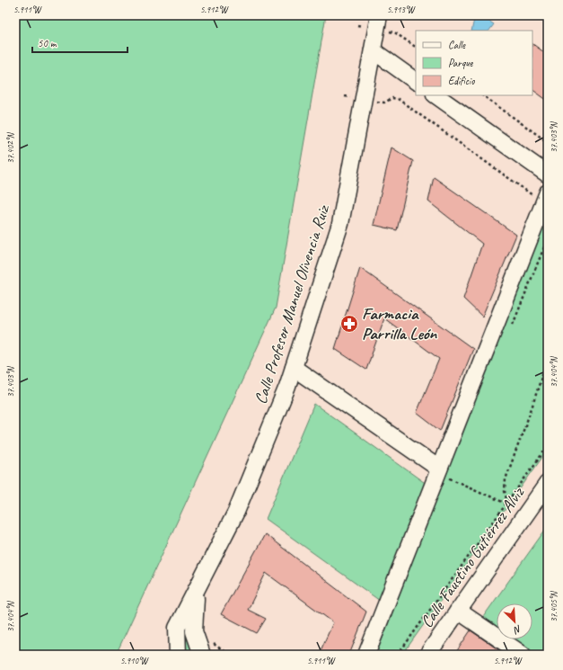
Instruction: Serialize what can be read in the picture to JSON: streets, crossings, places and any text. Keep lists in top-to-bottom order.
{
  "streets": {
    "street": ["Calle Profesor Manuel Olivencia Ruiz", "Calle Faustino Gutiérrez Alviz"]
  },
  "places": {
    "pharmacy": ["Farmacia Parrilla León"]
  },
  "legend": ["Calle", "Parque", "Edificio"],
  "scale_bar": "50 m",
  "north": "bottom right",
  "coordinates": [
    "5.911°W",
    "5.912°W",
    "5.913°W",
    "37.403°N",
    "37.402°N",
    "37.404°N",
    "37.405°N",
    "5.910°W"
  ]
}
